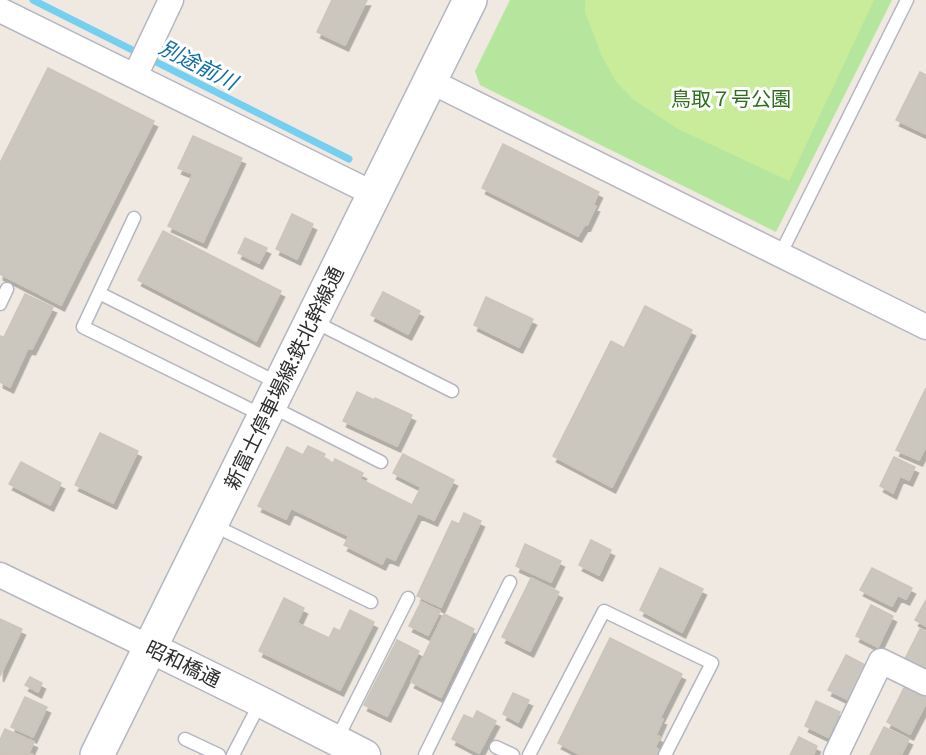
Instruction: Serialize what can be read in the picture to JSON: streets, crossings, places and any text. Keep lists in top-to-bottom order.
{
  "streets": {
    "main road": ["新富士停車場線:鉄北幹線通"],
    "street": ["昭和橋通"]
  },
  "crossings": [
    ["新富士停車場線:鉄北幹線通", "昭和橋通"]
  ],
  "water": ["別途前川"],
  "parks": ["鳥取７号公園"]
}
